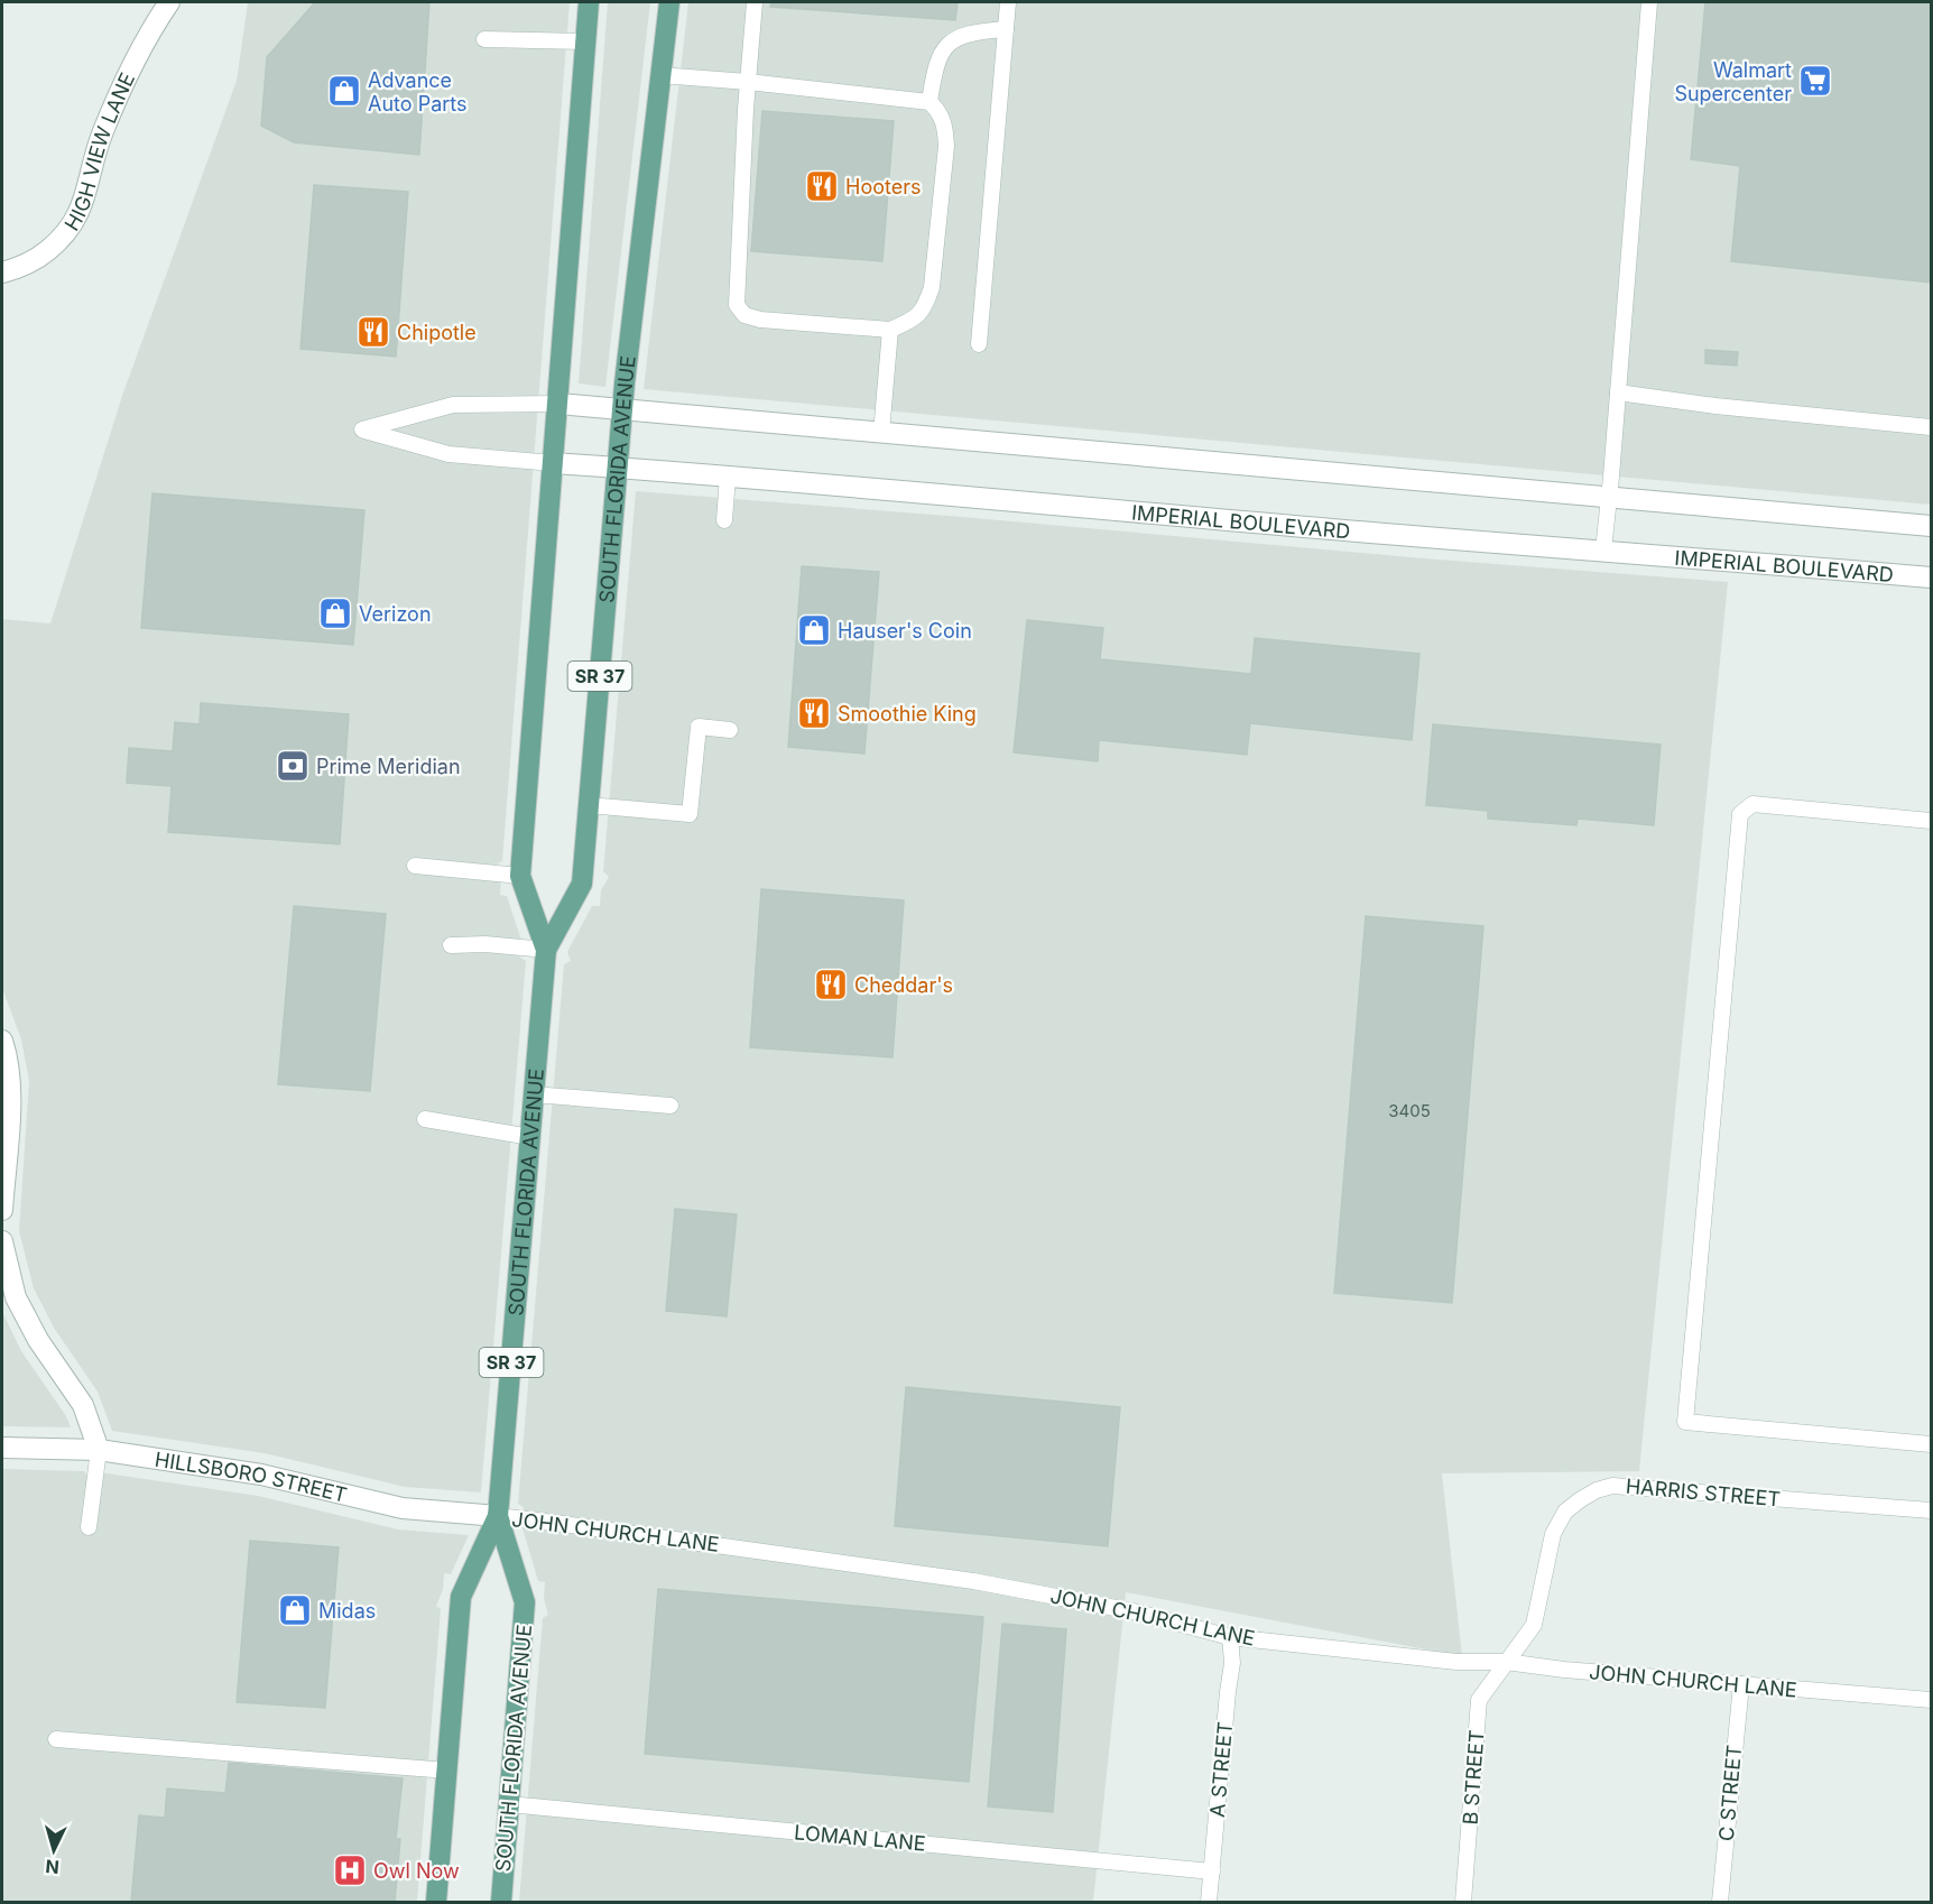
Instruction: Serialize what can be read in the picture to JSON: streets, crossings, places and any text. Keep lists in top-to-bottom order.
{
  "streets": {
    "main road": ["SOUTH FLORIDA AVENUE", "SR 37"],
    "street": ["HIGH VIEW LANE", "IMPERIAL BOULEVARD", "HILLSBORO STREET"],
    "lane": [
      "HARRIS STREET",
      "JOHN CHURCH LANE",
      "A STREET",
      "B STREET",
      "C STREET",
      "LOMAN LANE"
    ]
  },
  "crossings": [
    ["SOUTH FLORIDA AVENUE", "IMPERIAL BOULEVARD"],
    ["SOUTH FLORIDA AVENUE", "HILLSBORO STREET"],
    ["SOUTH FLORIDA AVENUE", "JOHN CHURCH LANE"],
    ["SOUTH FLORIDA AVENUE", "LOMAN LANE"],
    ["HILLSBORO STREET", "JOHN CHURCH LANE"],
    ["HARRIS STREET", "JOHN CHURCH LANE"],
    ["HARRIS STREET", "B STREET"],
    ["JOHN CHURCH LANE", "A STREET"],
    ["JOHN CHURCH LANE", "B STREET"],
    ["JOHN CHURCH LANE", "C STREET"],
    ["A STREET", "LOMAN LANE"]
  ],
  "places": {
    "supermarket": ["Walmart Supercenter"],
    "shop": [
      "Advance Auto Parts",
      "Verizon",
      "Hauser's Coin",
      "Midas"
    ],
    "restaurant": [
      "Hooters",
      "Chipotle",
      "Smoothie King",
      "Cheddar's"
    ],
    "bank": ["Prime Meridian"],
    "hospital": ["Owl Now"]
  },
  "house_numbers": ["3405"],
  "north": "bottom"
}
